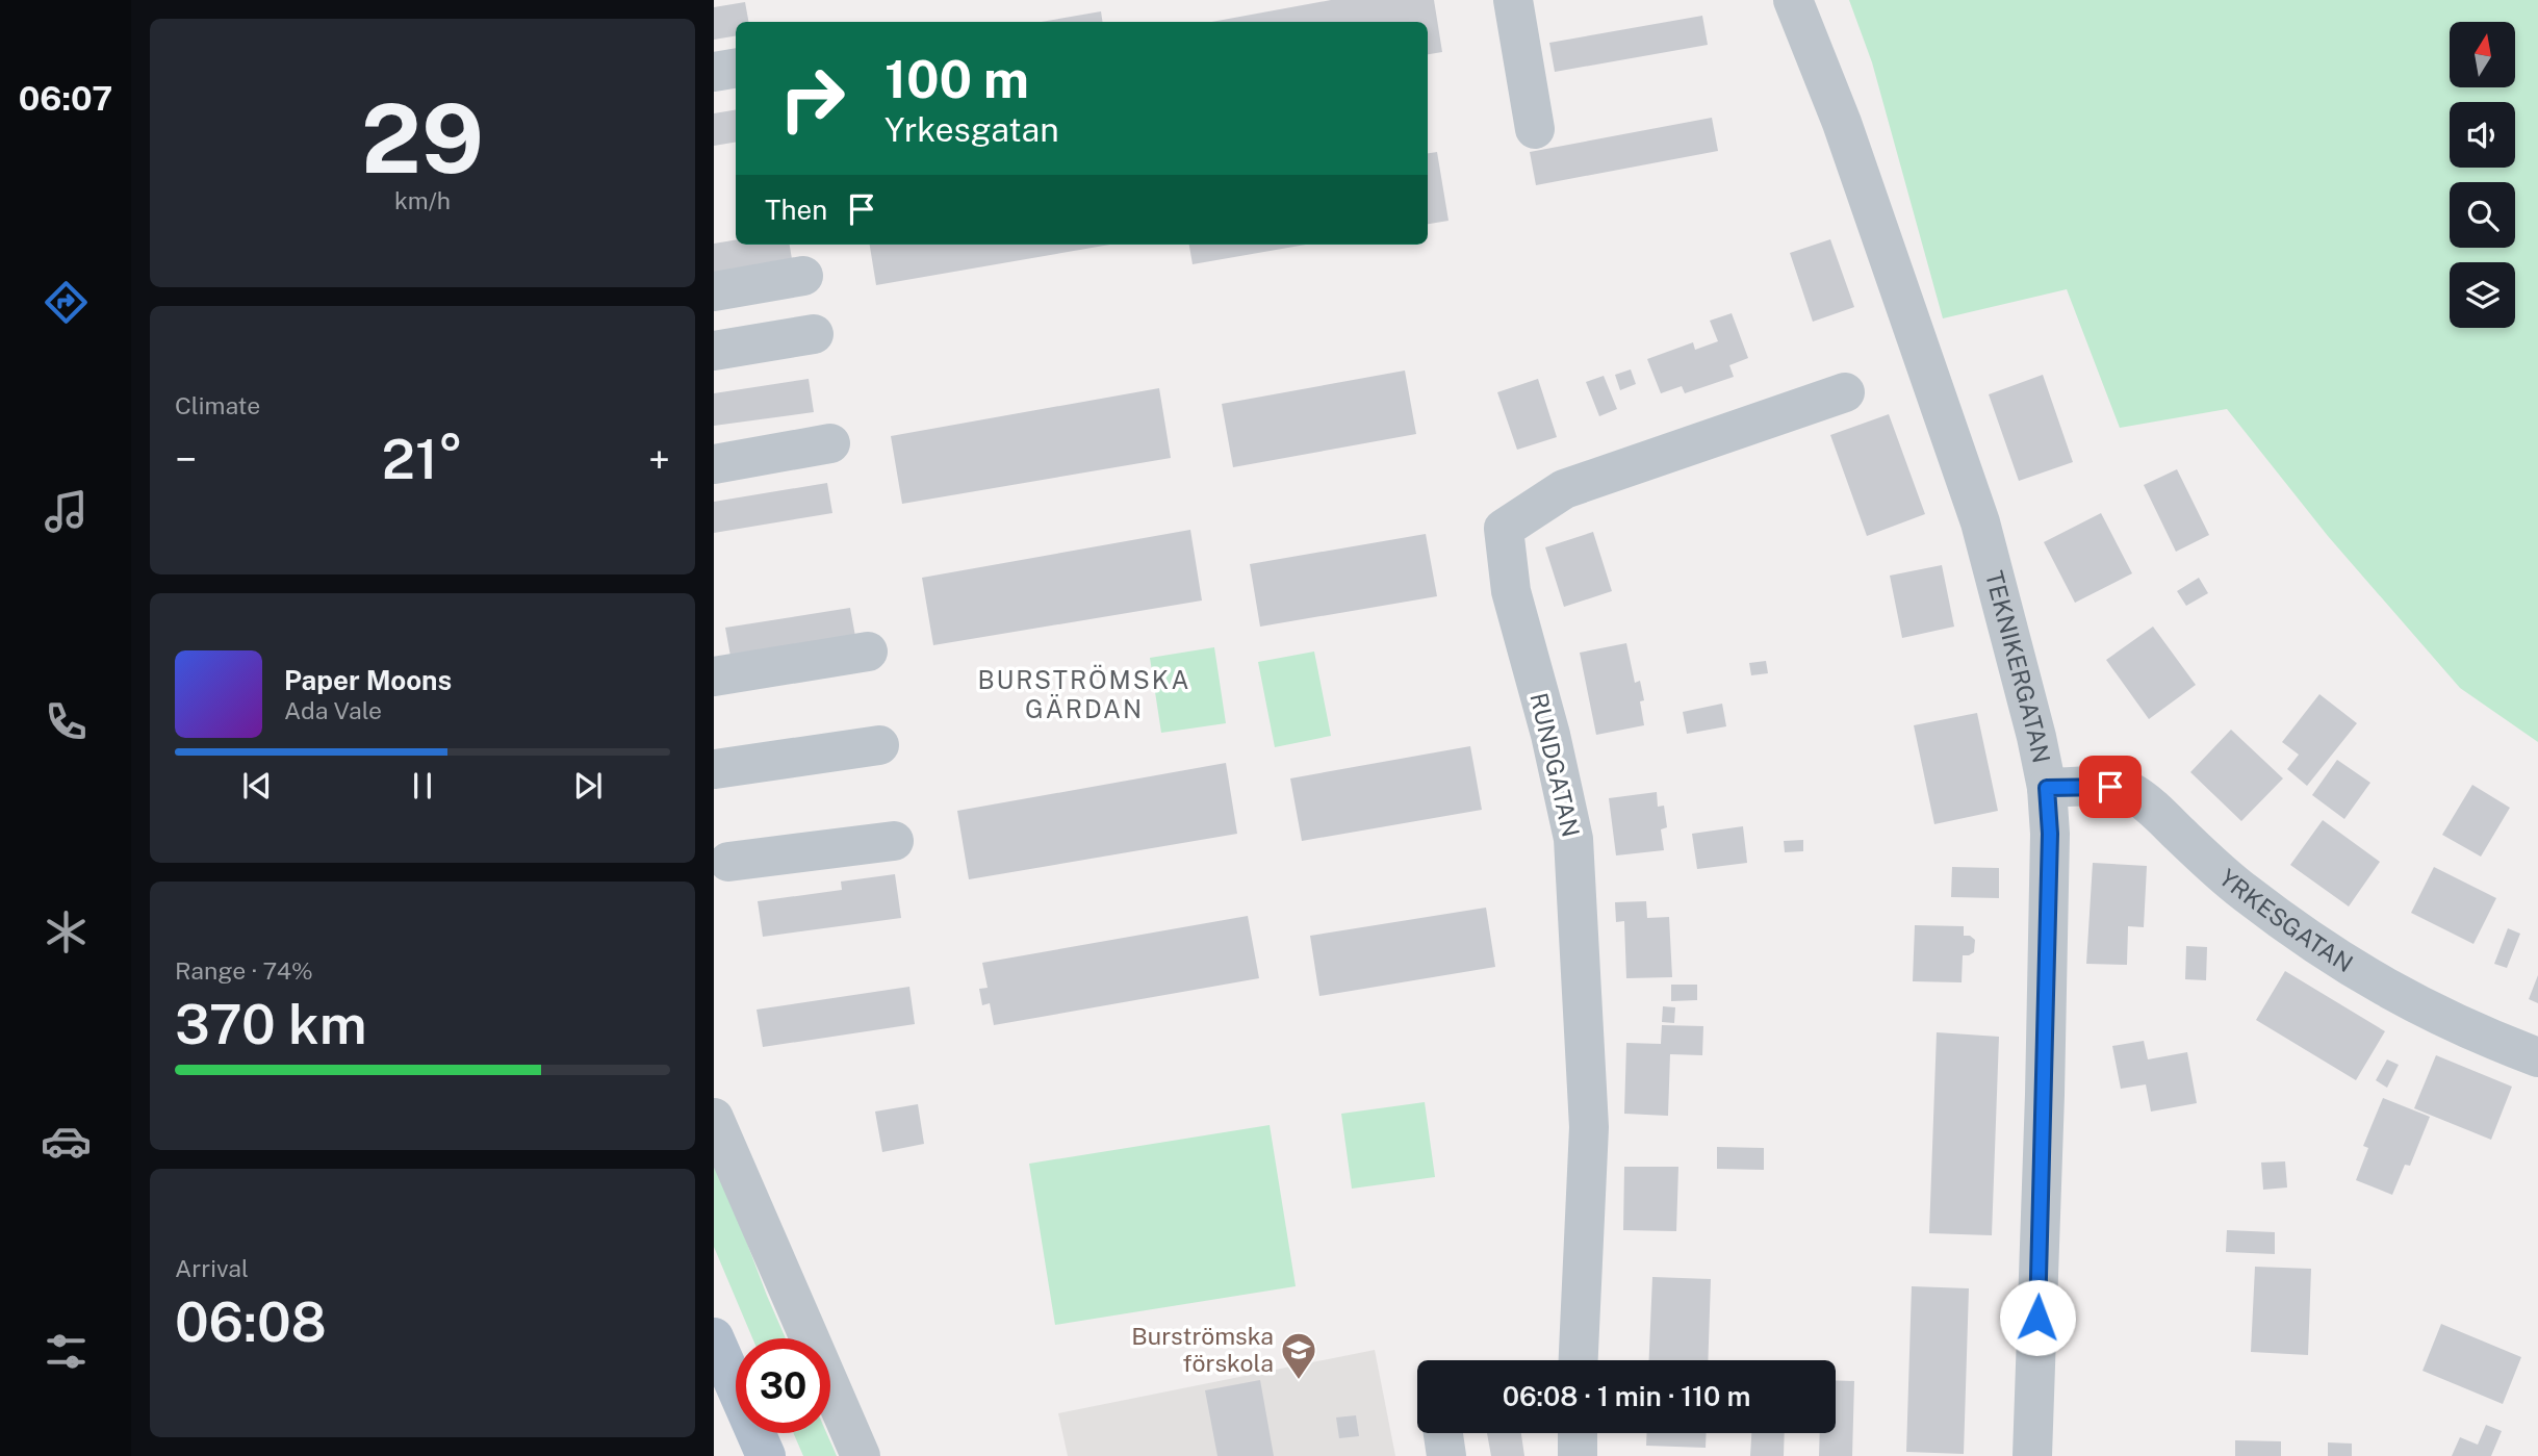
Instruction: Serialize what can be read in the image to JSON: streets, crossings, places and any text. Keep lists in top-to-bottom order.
{
  "streets": {
    "street": ["TEKNIKERGATAN", "RUNDGATAN", "YRKESGATAN"]
  },
  "crossings": [
    ["TEKNIKERGATAN", "YRKESGATAN"]
  ],
  "districts": ["BURSTRÖMSKA GÄRDAN"],
  "places": {
    "school or university": ["Burströmska förskola"]
  },
  "north": "top",
  "page": {
    "tabs": "06:07",
    "tile": [
      ["29", "km/h"],
      "Climate",
      ["Range · 74%", "370 km"],
      ["Arrival", "06:08"]
    ],
    "turn": ["100 m", "Yrkesgatan"],
    "then": "Then",
    "heat": ["−", "21°", "+"],
    "song": ["Paper Moons", "Ada Vale"],
    "limit": "30",
    "trip": "06:08 · 1 min · 110 m"
  }
}
